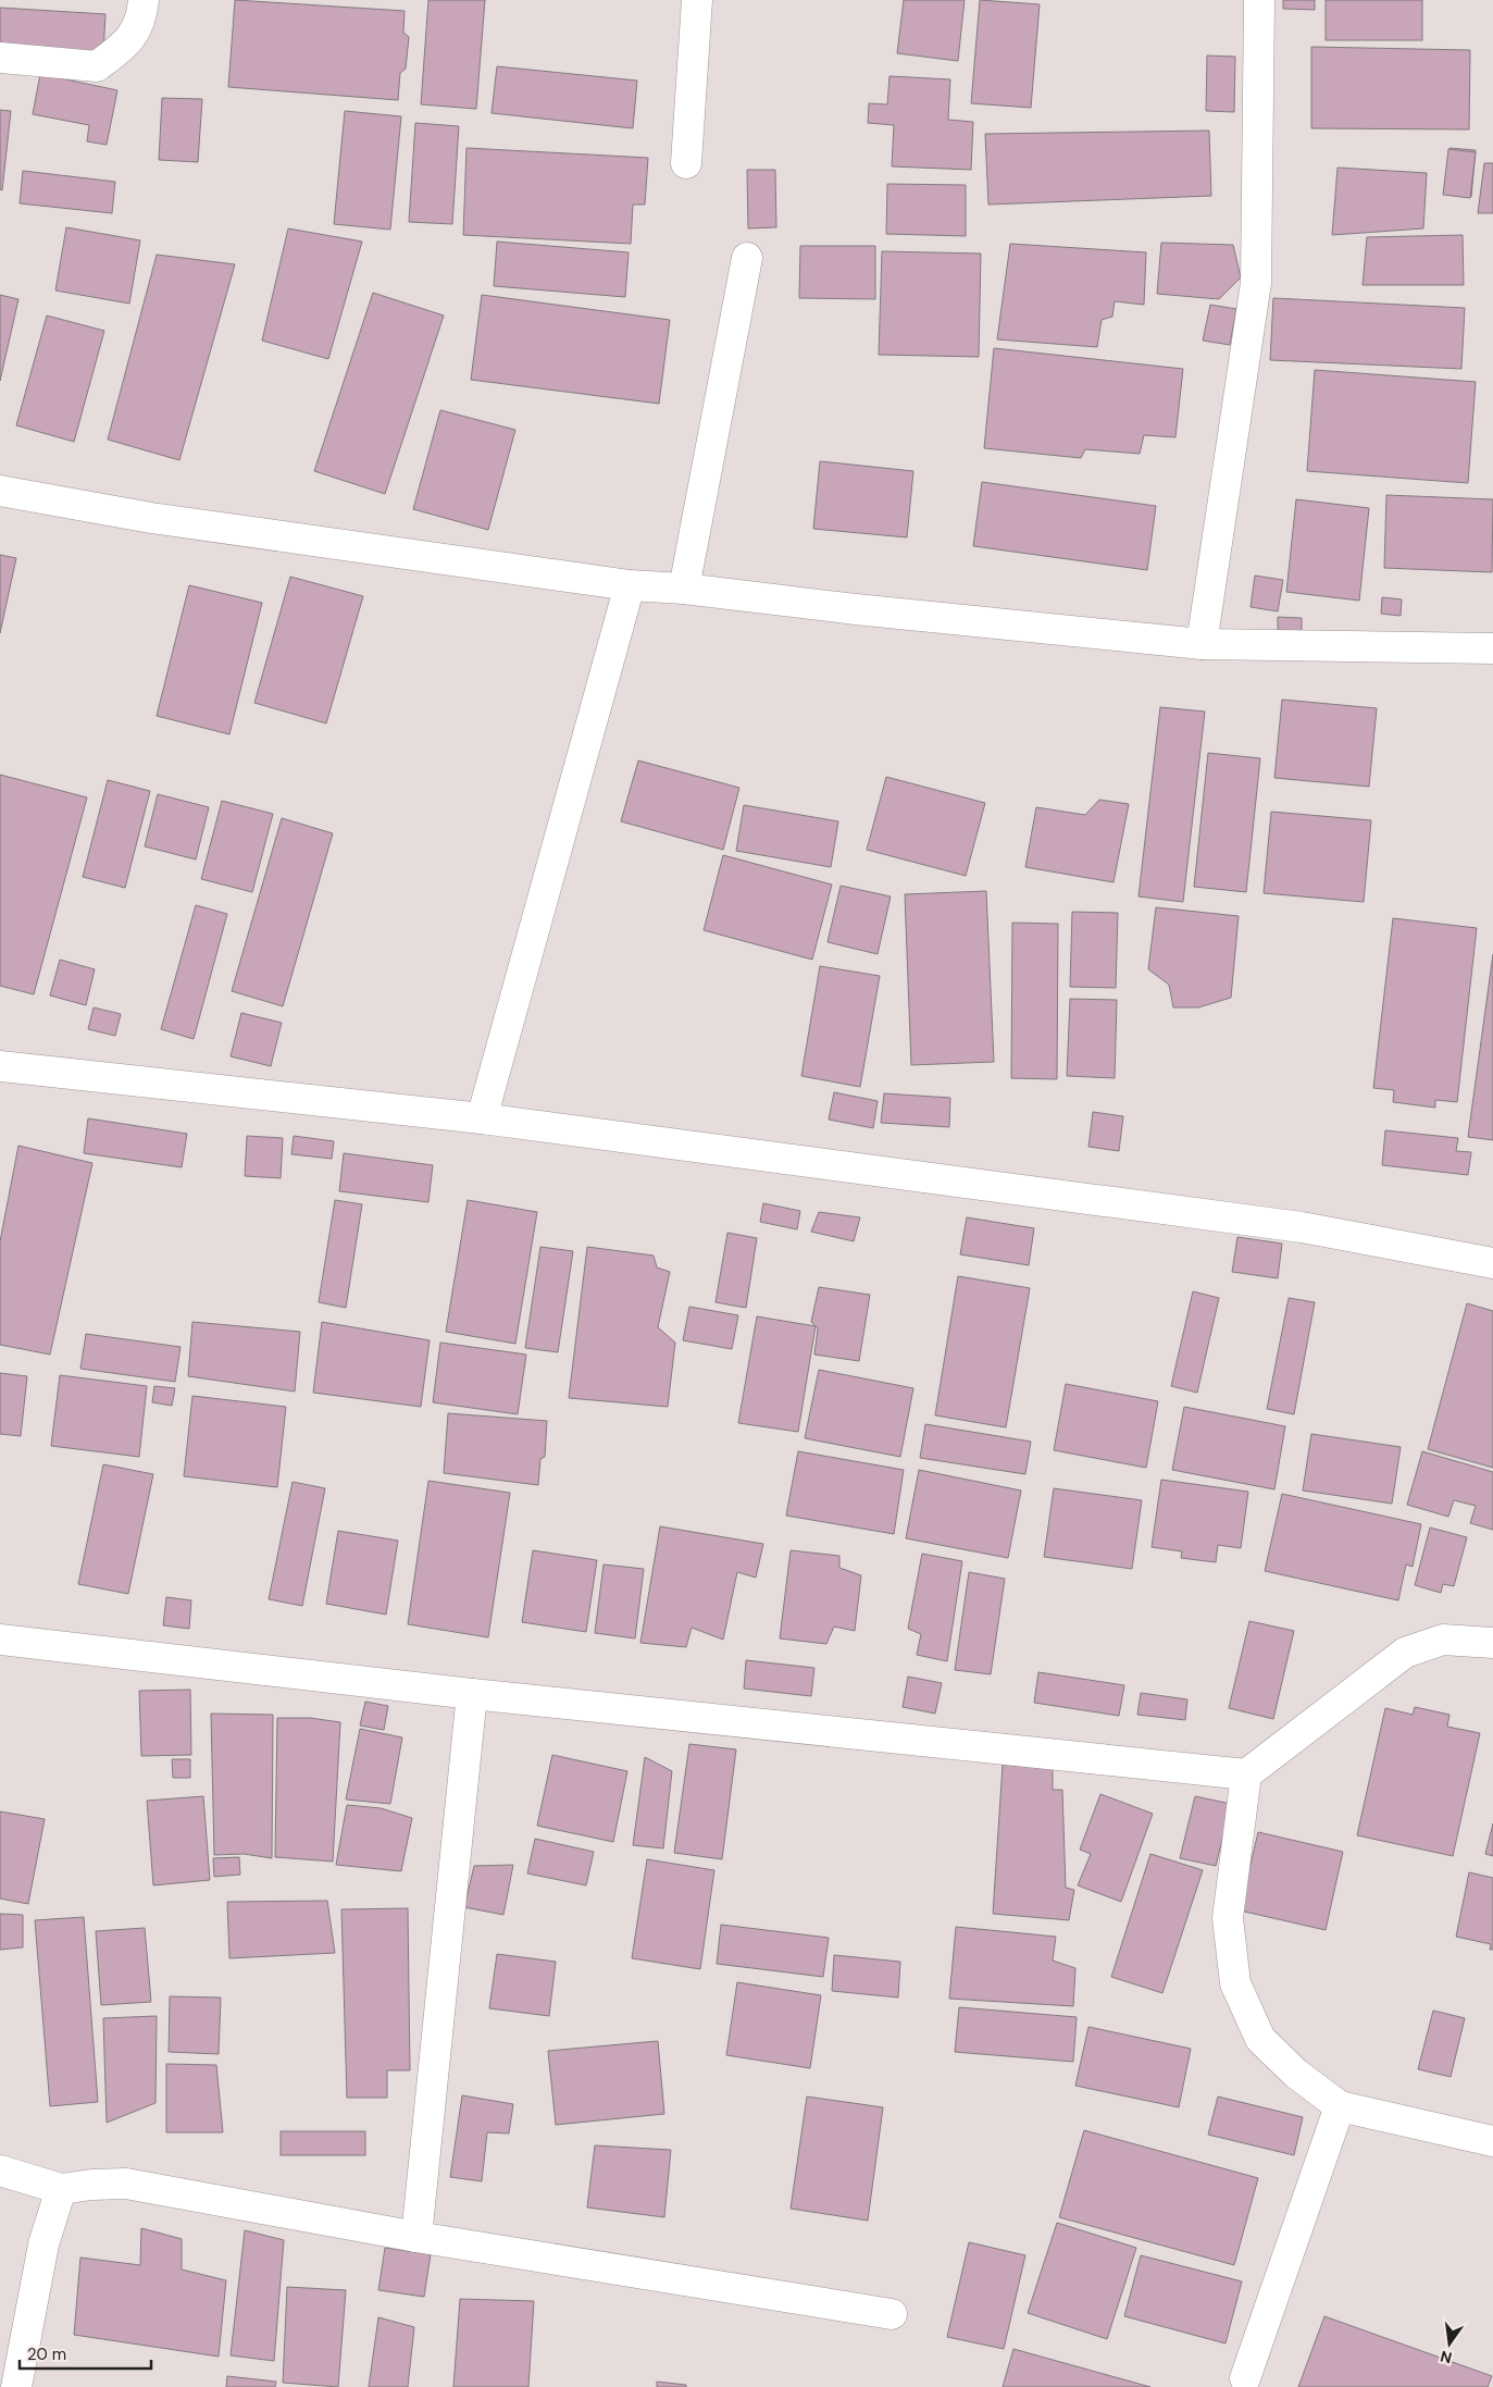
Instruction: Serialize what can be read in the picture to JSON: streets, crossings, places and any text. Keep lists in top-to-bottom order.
{
  "scale_bar": "20 m",
  "north": "bottom"
}
